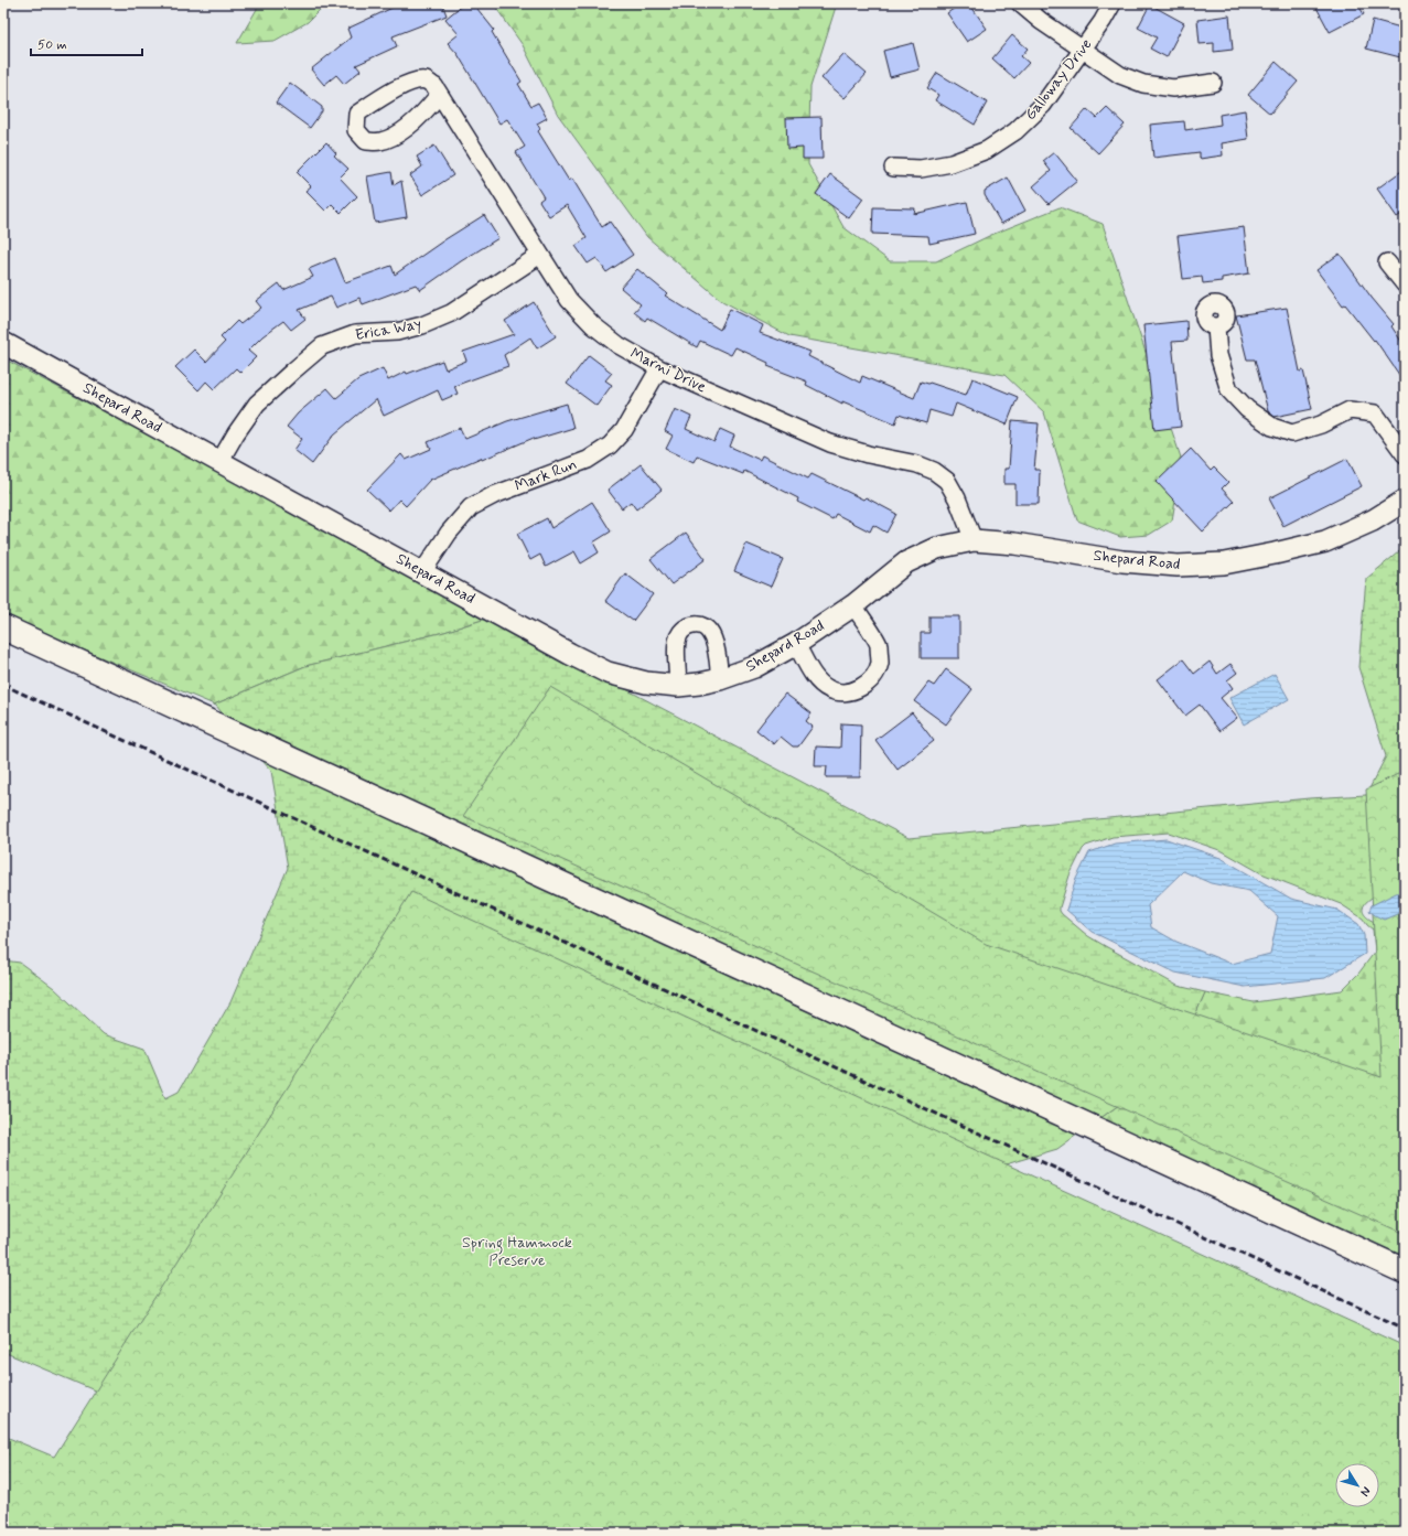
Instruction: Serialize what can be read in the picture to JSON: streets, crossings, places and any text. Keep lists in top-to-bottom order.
{
  "streets": {
    "street": [
      "Galloway Drive",
      "Erica Way",
      "Marni Drive",
      "Shepard Road",
      "Mark Run"
    ]
  },
  "crossings": [
    ["Erica Way", "Marni Drive"],
    ["Erica Way", "Shepard Road"],
    ["Marni Drive", "Shepard Road"],
    ["Marni Drive", "Mark Run"],
    ["Shepard Road", "Mark Run"]
  ],
  "parks": ["Spring Hammock Preserve"],
  "scale_bar": "50 m",
  "north": "bottom right"
}
